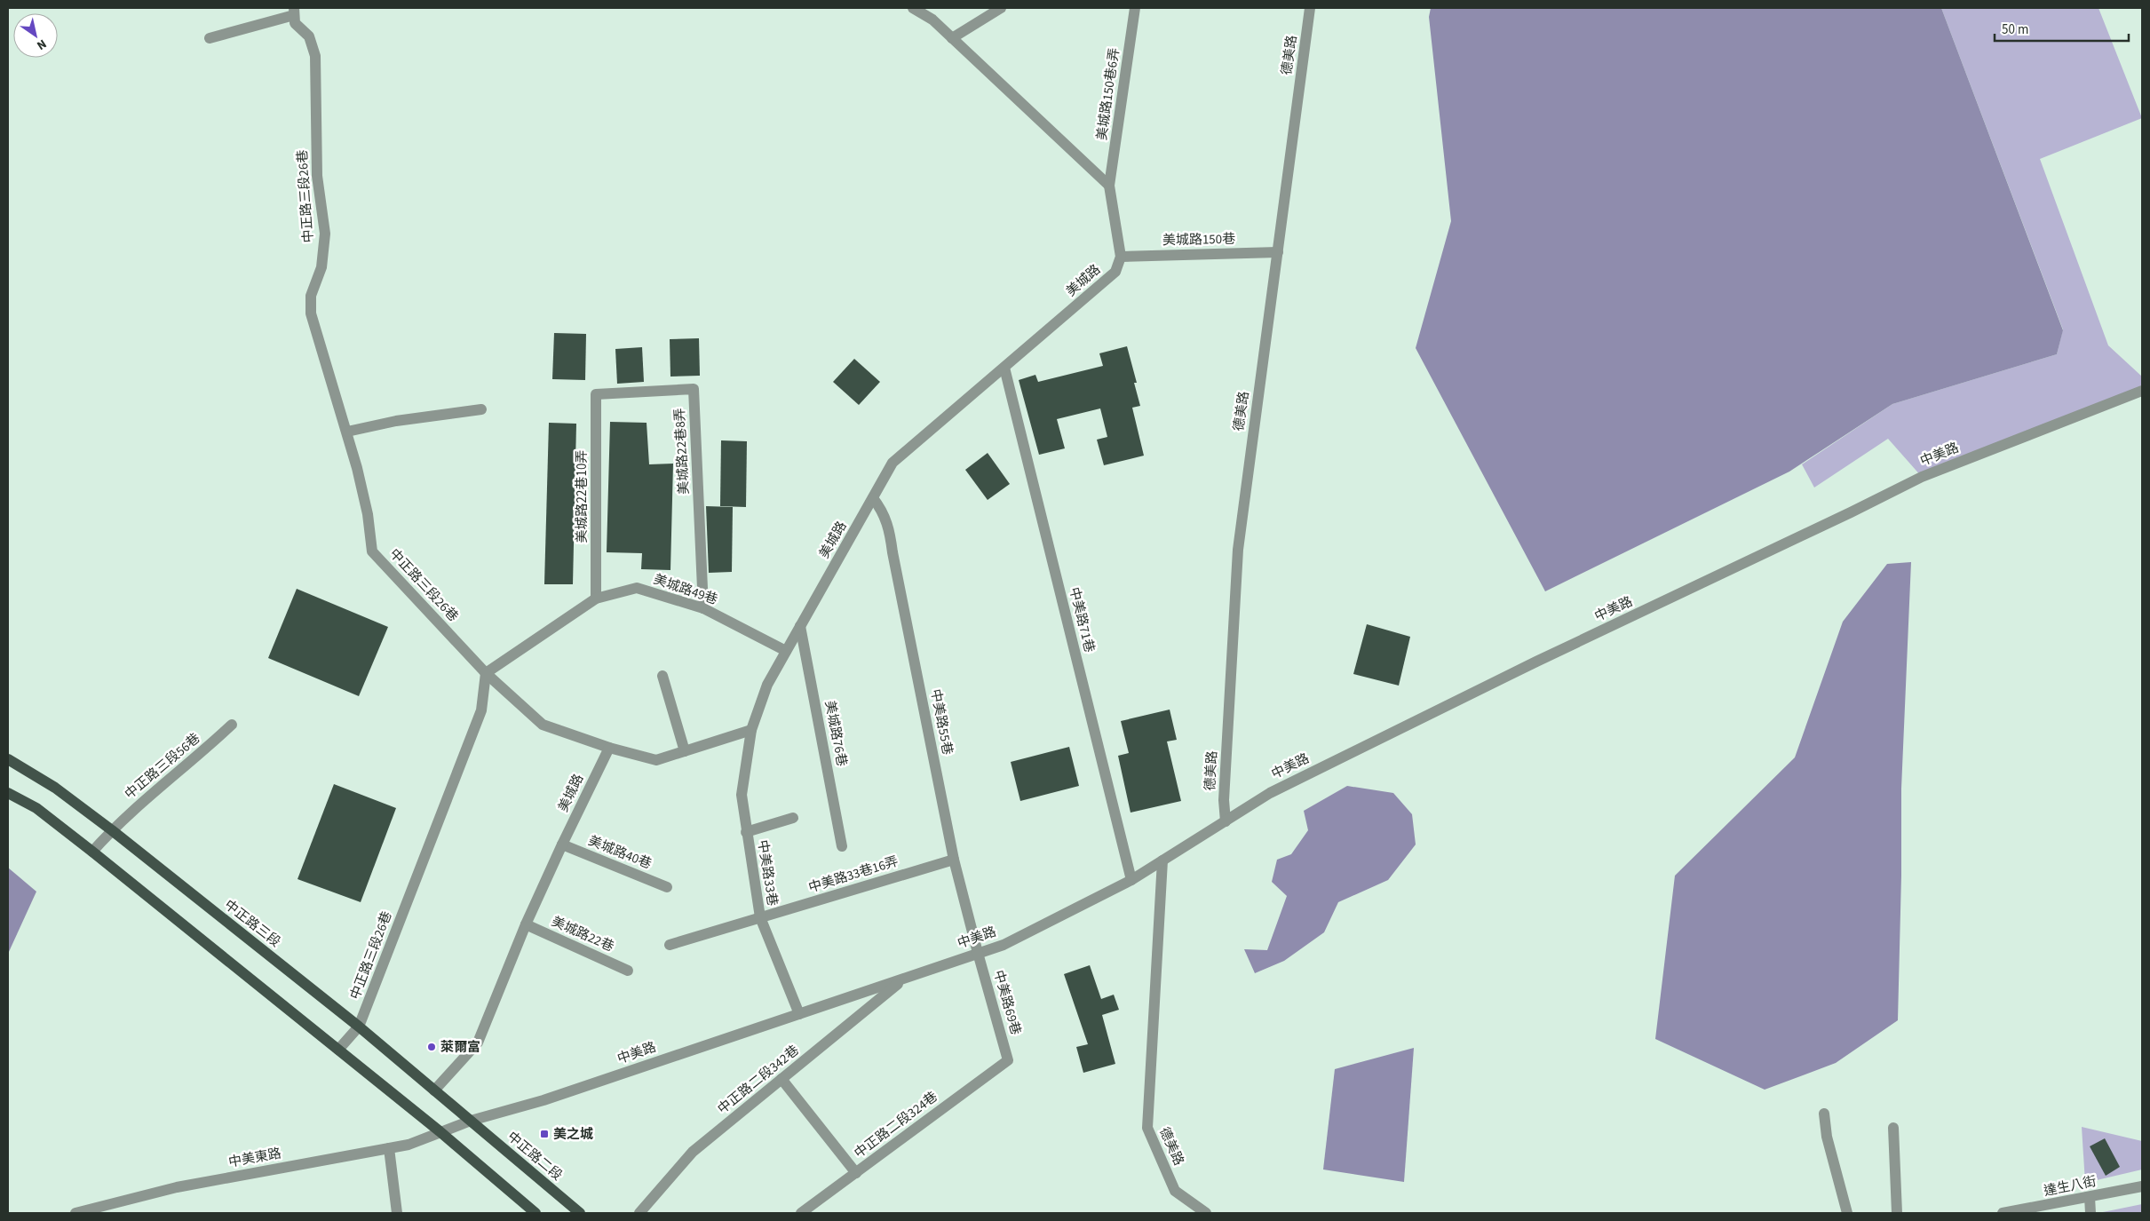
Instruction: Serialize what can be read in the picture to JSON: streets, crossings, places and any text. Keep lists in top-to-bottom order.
{
  "streets": {
    "main road": ["中正路三段", "中正路二段"],
    "street": [
      "德美路",
      "美城路150巷6弄",
      "中正路三段26巷",
      "美城路150巷",
      "美城路",
      "美城路22巷8弄",
      "中美路",
      "美城路22巷10弄",
      "美城路49巷",
      "中美路71巷",
      "中美路55巷",
      "美城路76巷",
      "中正路三段56巷",
      "美城路40巷",
      "中美路33巷",
      "中美路33巷16弄",
      "美城路22巷",
      "中美路69巷",
      "中正路二段342巷",
      "中正路二段324巷",
      "中美東路",
      "達生八街"
    ]
  },
  "crossings": [
    ["德美路", "美城路150巷"],
    ["德美路", "中美路"],
    ["中正路三段26巷", "美城路49巷"],
    ["中正路三段26巷", "中正路三段"],
    ["美城路150巷", "美城路"],
    ["美城路", "美城路49巷"],
    ["美城路", "中美路71巷"],
    ["美城路", "中美路55巷"],
    ["美城路", "美城路76巷"],
    ["美城路", "美城路40巷"],
    ["美城路", "中美路33巷"],
    ["美城路", "中正路三段"],
    ["美城路", "美城路22巷"],
    ["美城路22巷8弄", "美城路22巷10弄"],
    ["美城路22巷8弄", "美城路49巷"],
    ["中美路", "中美路71巷"],
    ["中美路", "中美路55巷"],
    ["中美路", "中美路33巷"],
    ["中美路", "中正路三段"],
    ["中美路", "中美路69巷"],
    ["中美路", "中正路二段342巷"],
    ["中美路", "中正路二段"],
    ["中美路", "中美東路"],
    ["美城路22巷10弄", "美城路49巷"],
    ["中美路55巷", "中美路33巷16弄"],
    ["中美路55巷", "中美路69巷"],
    ["中正路三段56巷", "中正路三段"],
    ["中美路33巷", "中美路33巷16弄"],
    ["中正路三段", "中正路二段"],
    ["中美路69巷", "中正路二段324巷"]
  ],
  "places": {
    "other": ["萊爾富"],
    "transit": ["美之城"]
  },
  "scale_bar": "50 m",
  "north": "bottom right"
}
